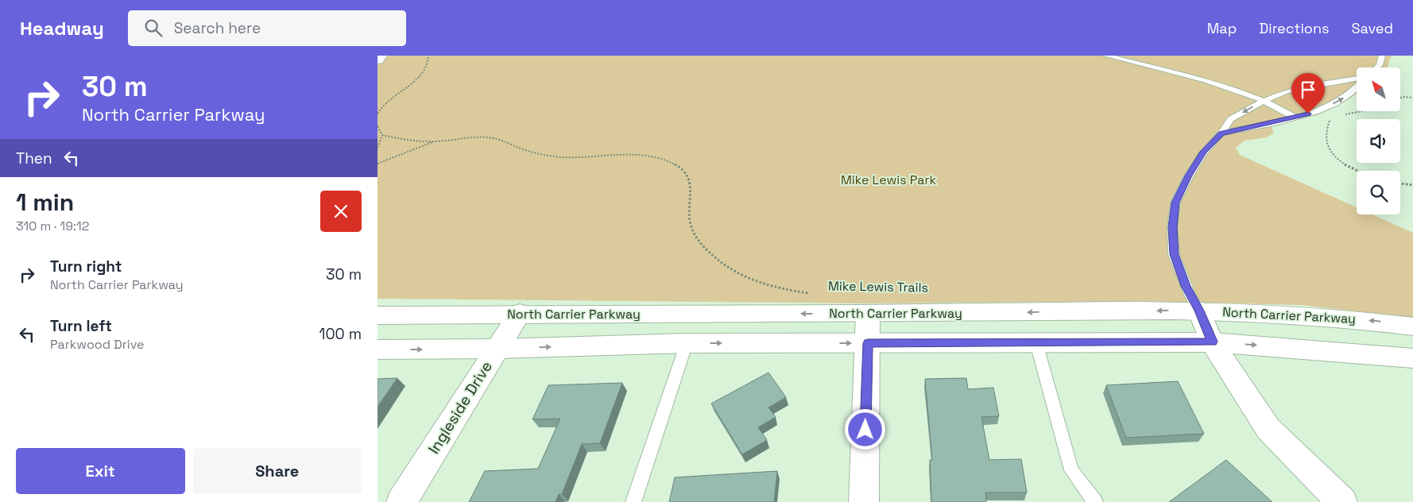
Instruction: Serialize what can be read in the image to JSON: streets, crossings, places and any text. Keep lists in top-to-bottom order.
{
  "streets": {
    "main road": ["North Carrier Parkway", "Ingleside Drive"],
    "path": ["Mike Lewis Trails"]
  },
  "crossings": [
    ["North Carrier Parkway", "Ingleside Drive"]
  ],
  "parks": ["Mike Lewis Park"],
  "north": "top left",
  "page": {
    "header": "Headway",
    "search": "Search here",
    "nav": ["Map", "Directions", "Saved"],
    "turn": ["30 m", "North Carrier Parkway"],
    "then": "Then",
    "heading": ["1 min", "310 m · 19:12"],
    "list": [
      {
        "name": "Turn right",
        "note": "North Carrier Parkway",
        "value": "30 m"
      },
      {
        "name": "Turn left",
        "note": "Parkwood Drive",
        "value": "100 m"
      }
    ],
    "buttons": ["Exit", "Share"]
  }
}
